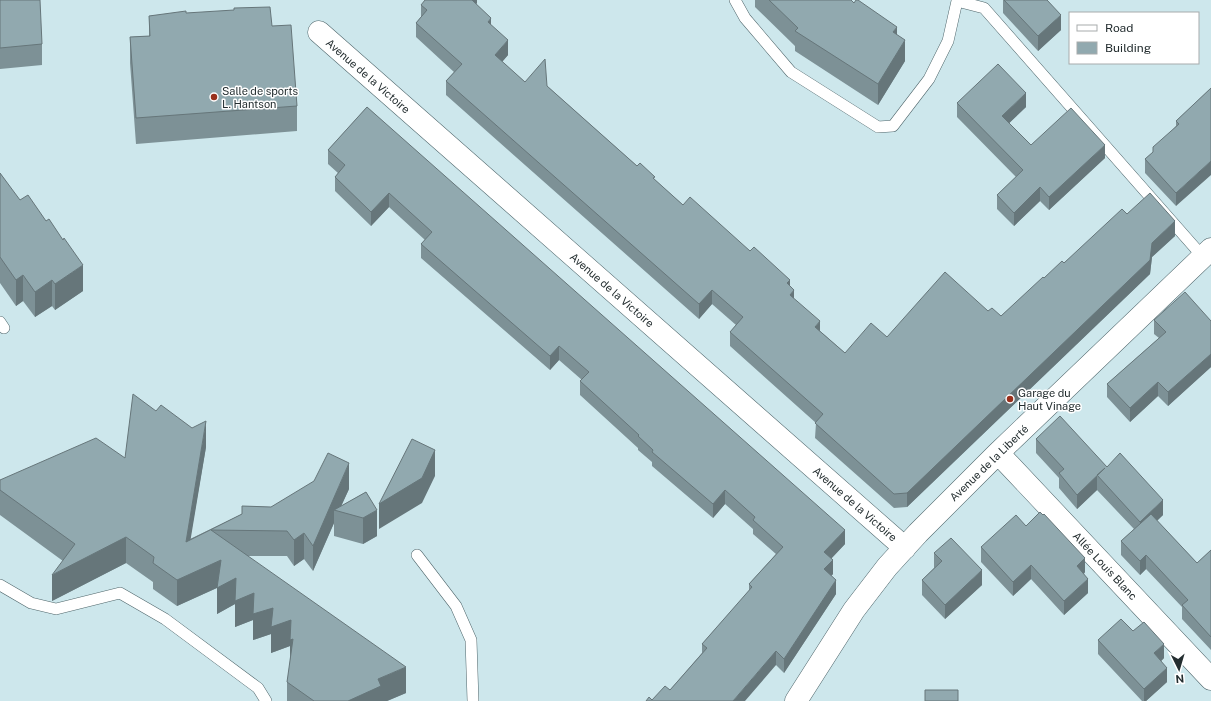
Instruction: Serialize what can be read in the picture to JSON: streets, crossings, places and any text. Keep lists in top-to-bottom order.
{
  "streets": {
    "street": ["Avenue de la Victoire", "Avenue de la Liberté", "Allée Louis Blanc"]
  },
  "crossings": [
    ["Avenue de la Victoire", "Avenue de la Liberté"],
    ["Avenue de la Liberté", "Allée Louis Blanc"]
  ],
  "places": ["Salle de sports L. Hantson", "Garage du Haut Vinage"],
  "legend": ["Road", "Building"],
  "north": "bottom"
}
